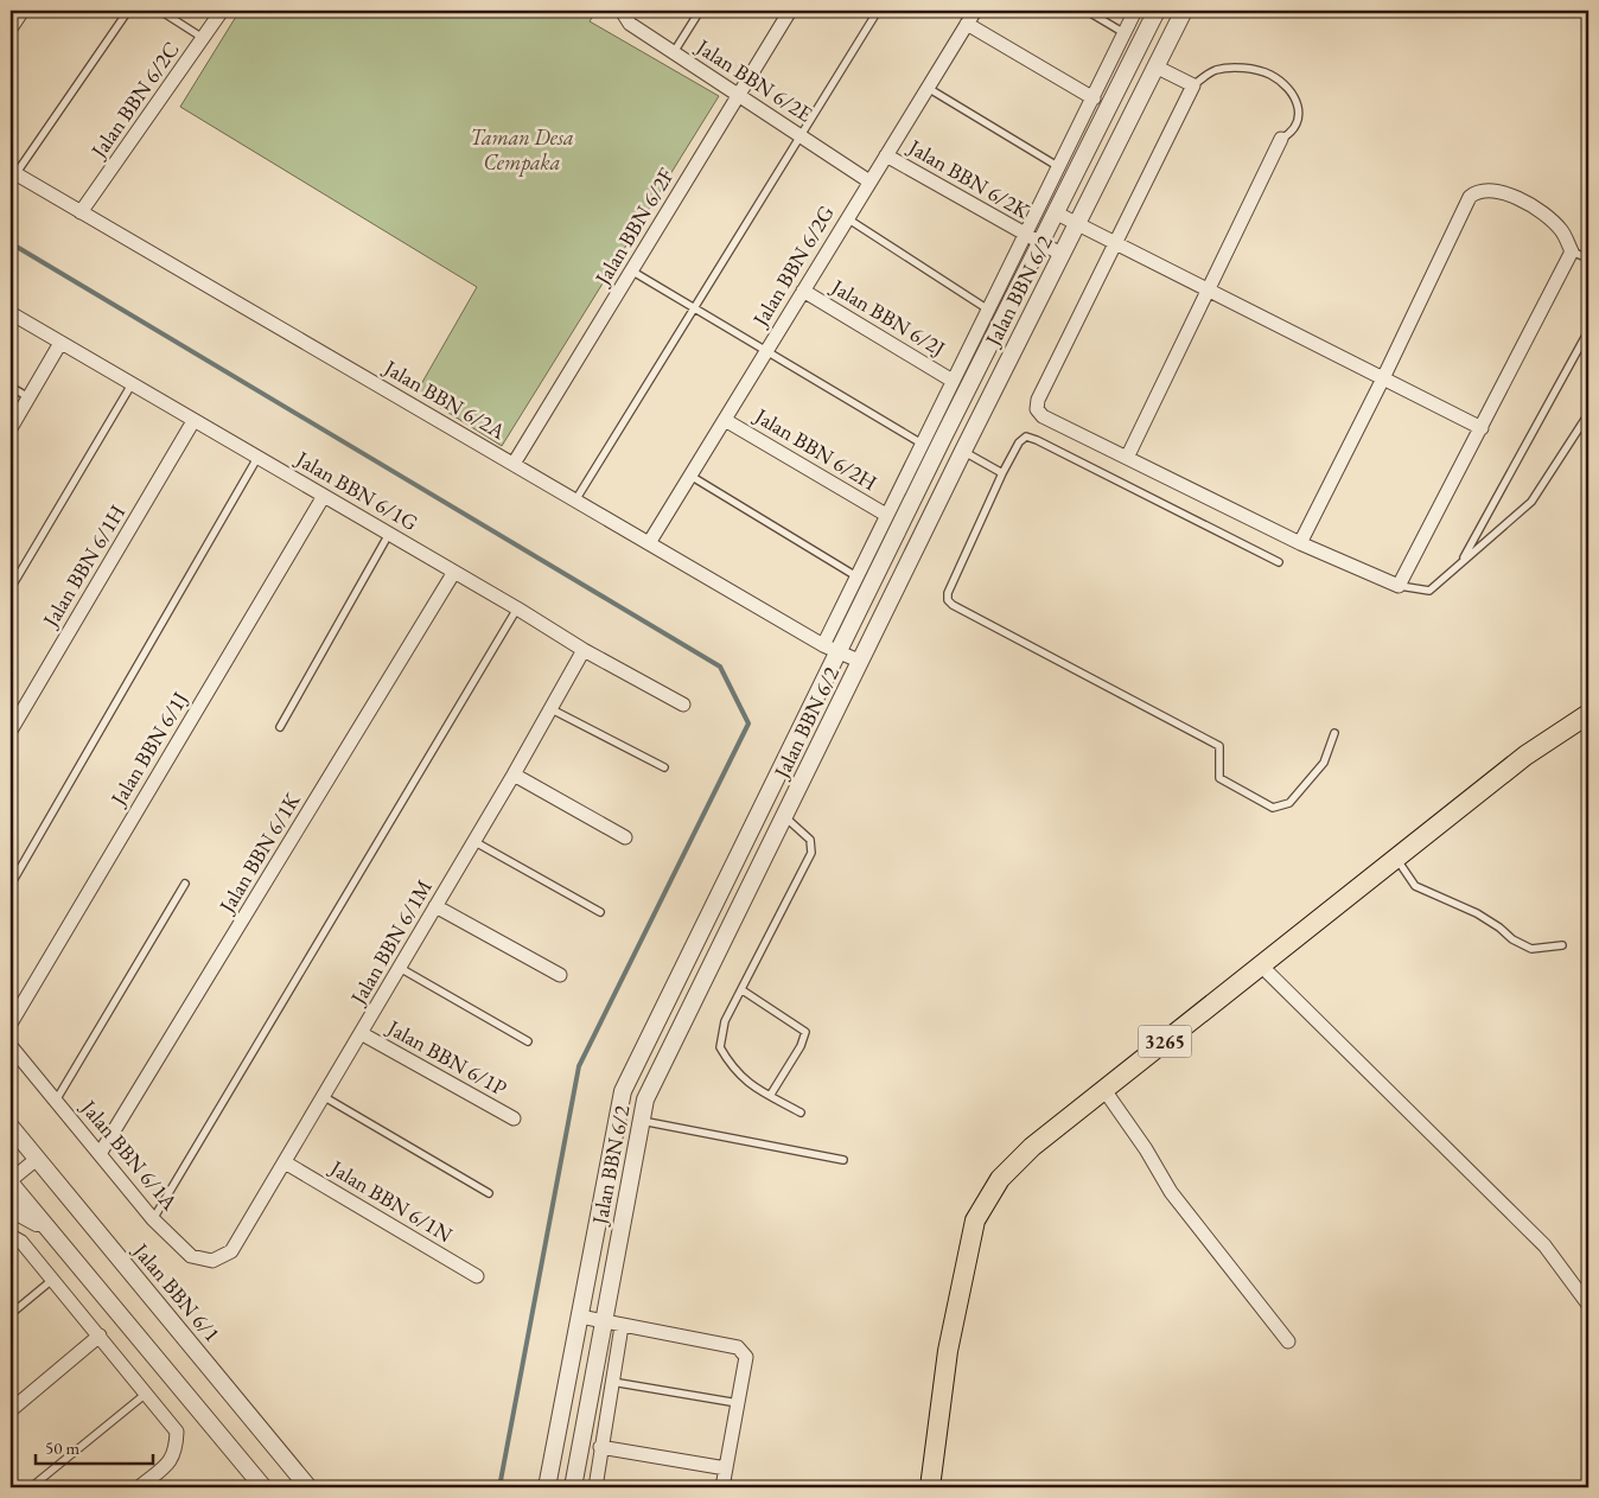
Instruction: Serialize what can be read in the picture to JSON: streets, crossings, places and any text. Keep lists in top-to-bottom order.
{
  "streets": {
    "main road": ["3265"],
    "street": [
      "Jalan BBN 6/2E",
      "Jalan BBN 6/2C",
      "Jalan BBN 6/2K",
      "Jalan BBN 6/2F",
      "Jalan BBN 6/2G",
      "Jalan BBN 6/2",
      "Jalan BBN 6/2J",
      "Jalan BBN 6/2A",
      "Jalan BBN 6/2H",
      "Jalan BBN 6/1G",
      "Jalan BBN 6/1H",
      "Jalan BBN 6/1J",
      "Jalan BBN 6/1K",
      "Jalan BBN 6/1M",
      "Jalan BBN 6/1P",
      "Jalan BBN 6/1A",
      "Jalan BBN 6/1N",
      "Jalan BBN 6/1"
    ]
  },
  "crossings": [
    ["Jalan BBN 6/2E", "Jalan BBN 6/2F"],
    ["Jalan BBN 6/2E", "Jalan BBN 6/2G"],
    ["Jalan BBN 6/2C", "Jalan BBN 6/2A"],
    ["Jalan BBN 6/2K", "Jalan BBN 6/2G"],
    ["Jalan BBN 6/2K", "Jalan BBN 6/2"],
    ["Jalan BBN 6/2F", "Jalan BBN 6/2A"],
    ["Jalan BBN 6/2G", "Jalan BBN 6/2J"],
    ["Jalan BBN 6/2G", "Jalan BBN 6/2A"],
    ["Jalan BBN 6/2G", "Jalan BBN 6/2H"],
    ["Jalan BBN 6/2", "Jalan BBN 6/2A"],
    ["Jalan BBN 6/1G", "Jalan BBN 6/1H"],
    ["Jalan BBN 6/1G", "Jalan BBN 6/1J"],
    ["Jalan BBN 6/1G", "Jalan BBN 6/1K"],
    ["Jalan BBN 6/1G", "Jalan BBN 6/1M"],
    ["Jalan BBN 6/1K", "Jalan BBN 6/1A"],
    ["Jalan BBN 6/1M", "Jalan BBN 6/1P"],
    ["Jalan BBN 6/1M", "Jalan BBN 6/1A"],
    ["Jalan BBN 6/1M", "Jalan BBN 6/1N"]
  ],
  "parks": ["Taman Desa Cempaka"],
  "scale_bar": "50 m"
}
